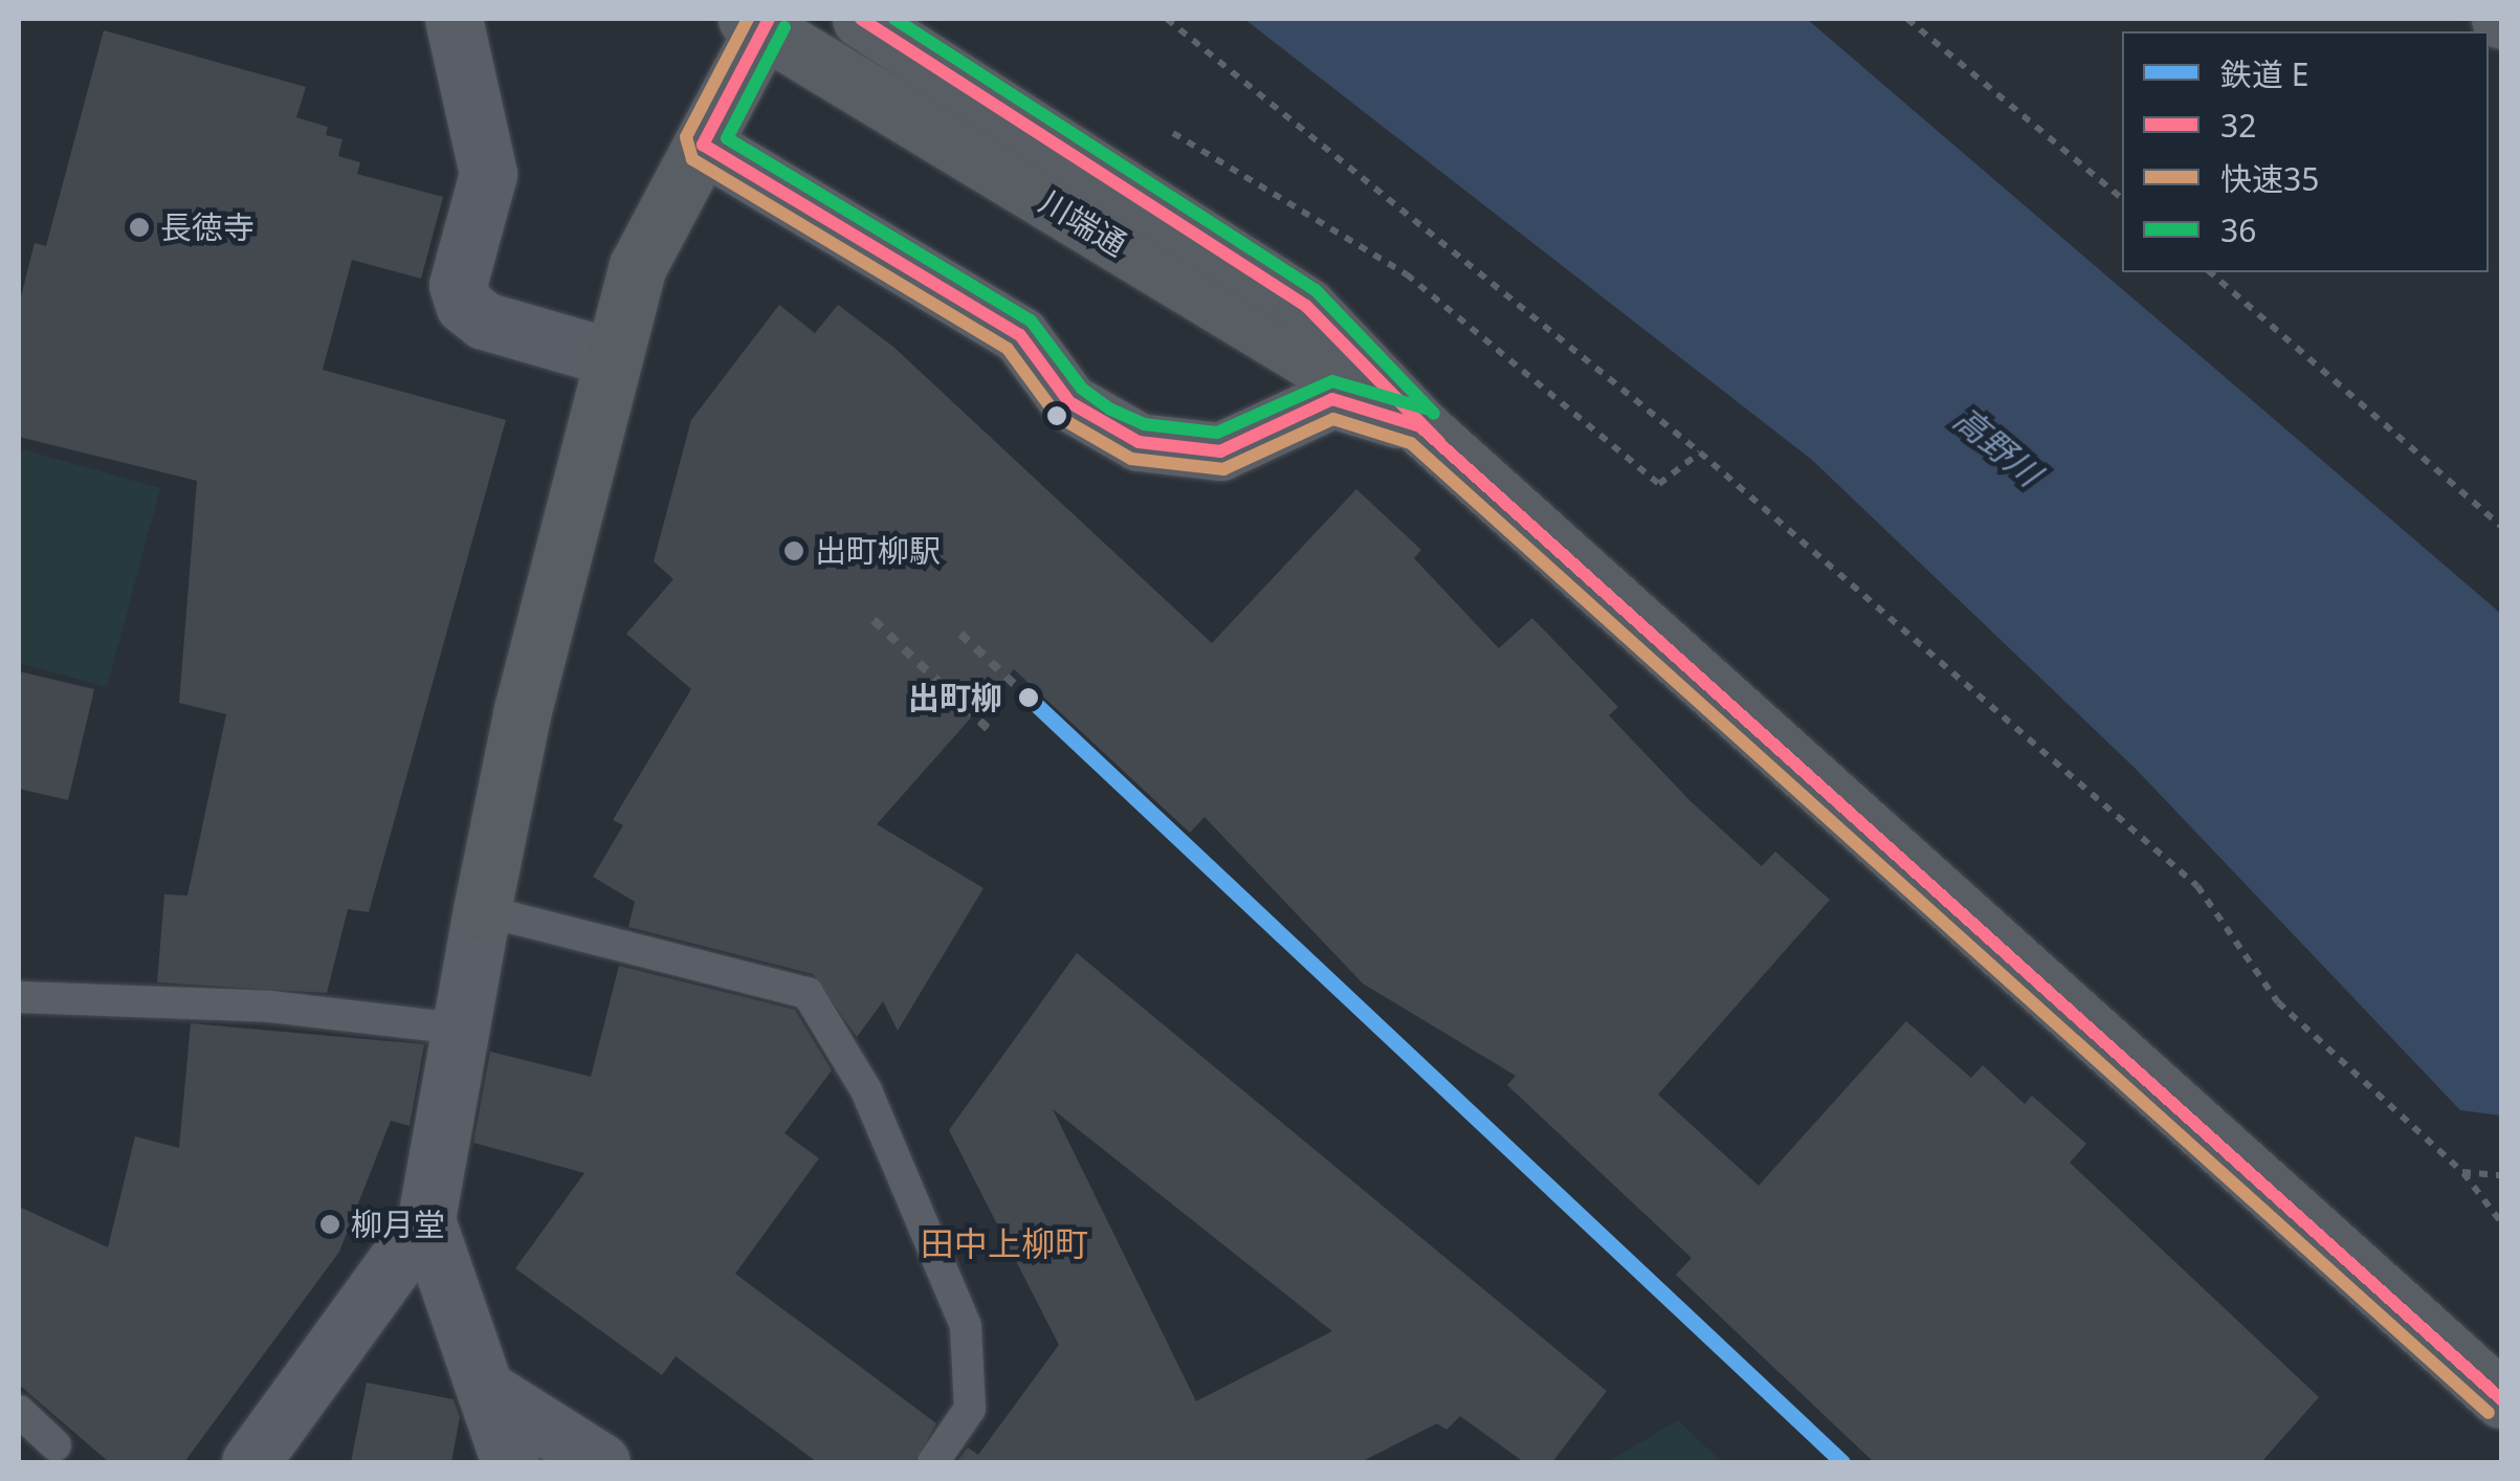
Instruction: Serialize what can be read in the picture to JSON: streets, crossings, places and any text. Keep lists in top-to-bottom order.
{
  "streets": {
    "street": ["川端通"]
  },
  "districts": ["田中上柳町"],
  "water": ["高野川"],
  "places": [
    "長徳寺",
    "出町柳駅",
    "出町柳",
    "柳月堂"
  ],
  "lines": [
    "transit line 32",
    "transit line 快速35",
    "transit line 36",
    "rail line E"
  ],
  "legend": [
    "鉄道 E",
    "32",
    "快速35",
    "36"
  ]
}
